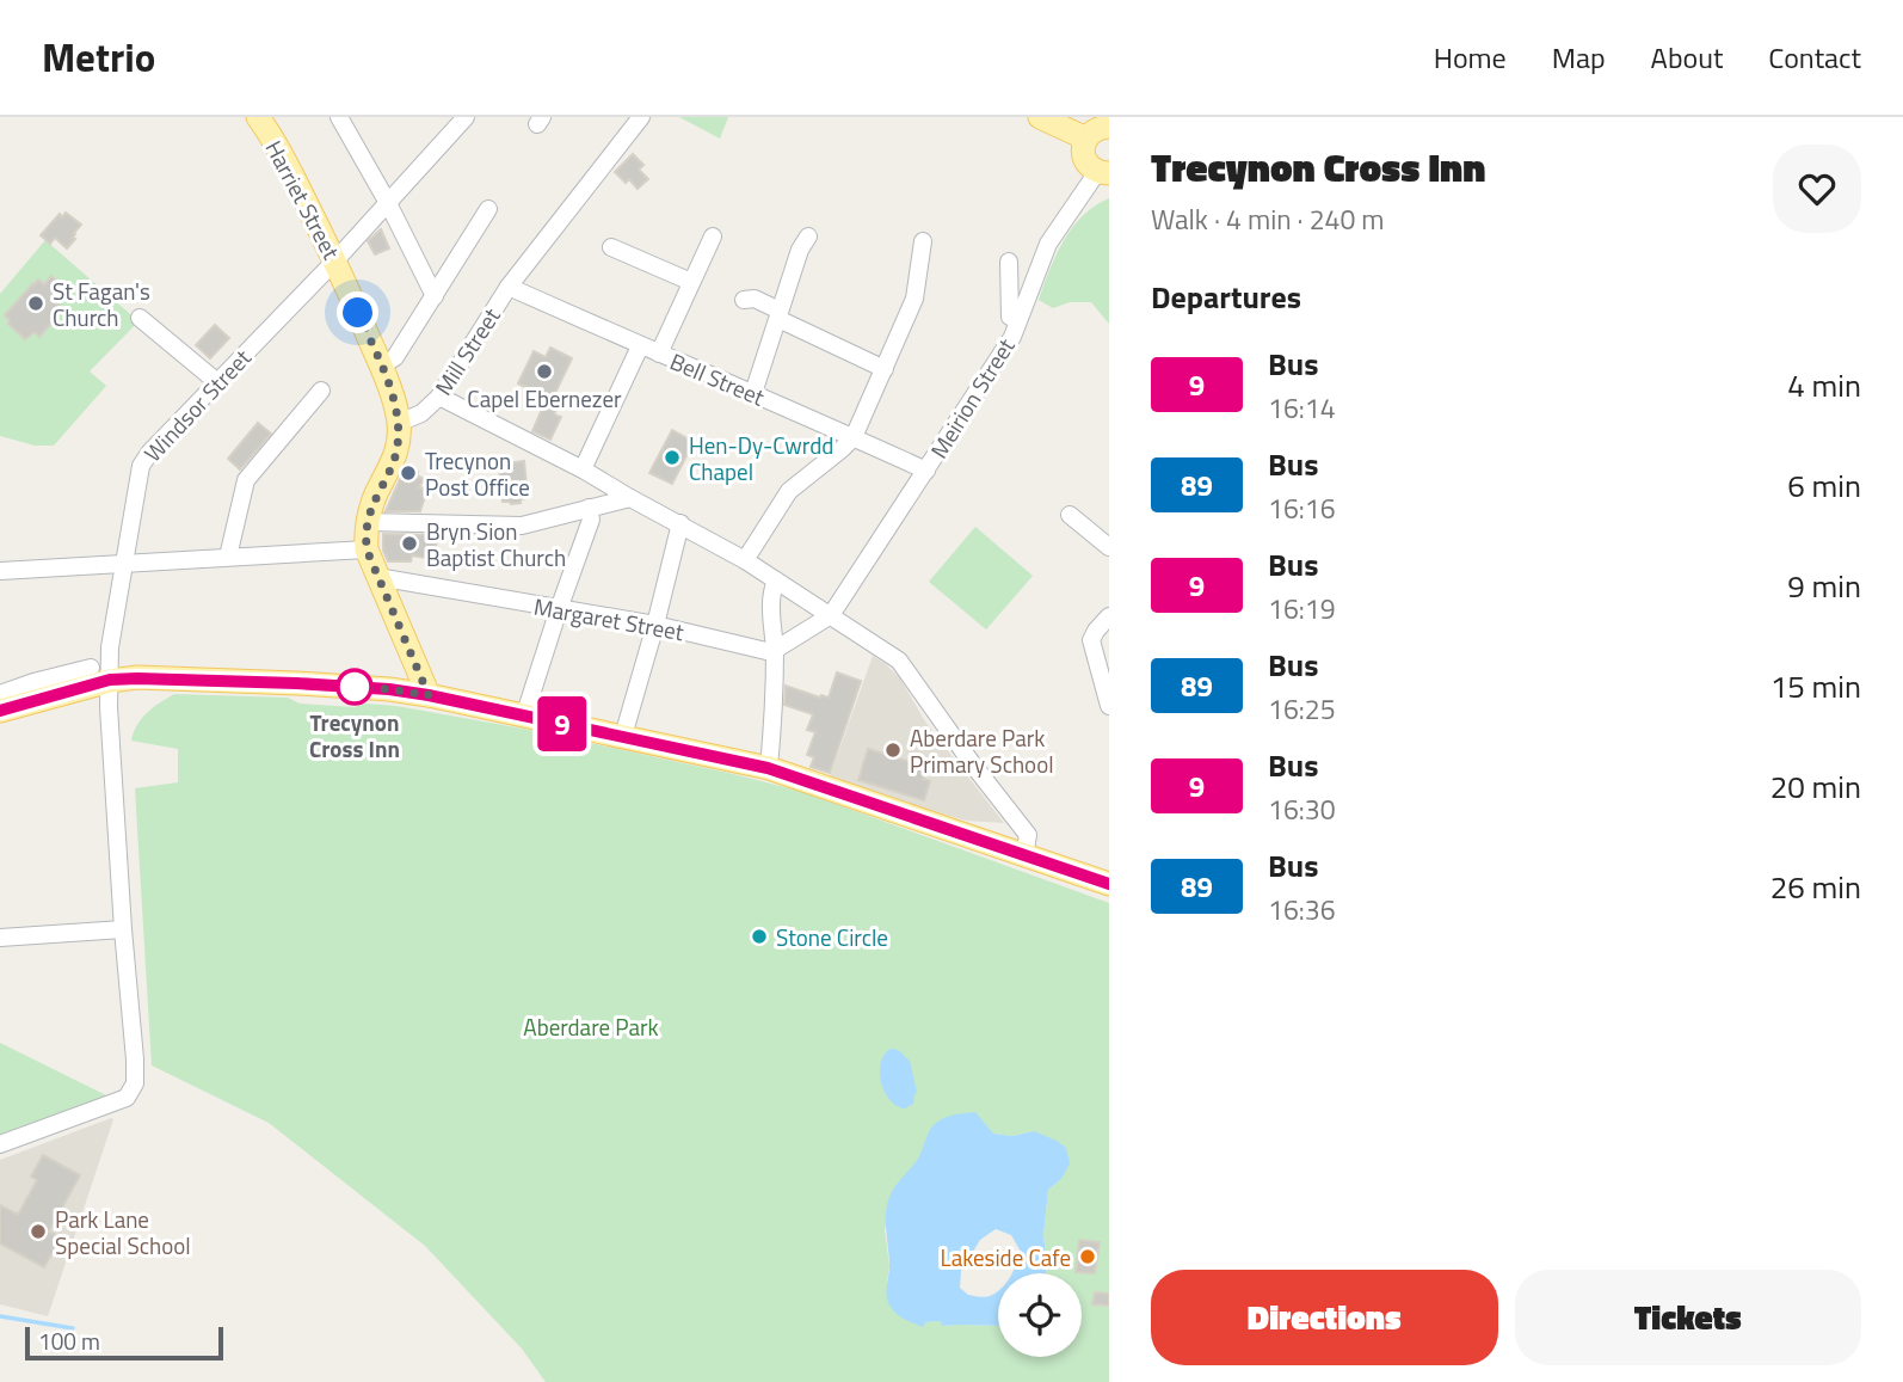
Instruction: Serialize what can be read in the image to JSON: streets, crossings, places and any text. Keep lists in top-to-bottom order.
{
  "streets": {
    "main road": ["Harriet Street"],
    "street": [
      "Mill Street",
      "Bell Street",
      "Meirion Street",
      "Windsor Street",
      "Margaret Street"
    ]
  },
  "crossings": [
    ["Harriet Street", "Mill Street"],
    ["Harriet Street", "Windsor Street"],
    ["Mill Street", "Bell Street"],
    ["Bell Street", "Meirion Street"]
  ],
  "parks": ["Aberdare Park"],
  "places": [
    "St Fagan's Church",
    "Capel Ebernezer",
    "Hen-Dy-Cwrdd Chapel",
    "Trecynon Post Office",
    "Bryn Sion Baptist Church",
    "Trecynon Cross Inn",
    "Aberdare Park Primary School",
    "Stone Circle",
    "Park Lane Special School",
    "Lakeside Cafe"
  ],
  "lines": ["bus line 9"],
  "scale_bar": "100 m",
  "page": {
    "header": "Metrio",
    "nav": [
      "Home",
      "Map",
      "About",
      "Contact"
    ],
    "on_map": "9",
    "heading": [
      ["Trecynon Cross Inn", "Walk · 4 min · 240 m"],
      "Departures"
    ],
    "list": [
      {
        "mark": "9",
        "name": "Bus",
        "note": "16:14",
        "value": "4 min"
      },
      {
        "mark": "89",
        "name": "Bus",
        "note": "16:16",
        "value": "6 min"
      },
      {
        "mark": "9",
        "name": "Bus",
        "note": "16:19",
        "value": "9 min"
      },
      {
        "mark": "89",
        "name": "Bus",
        "note": "16:25",
        "value": "15 min"
      },
      {
        "mark": "9",
        "name": "Bus",
        "note": "16:30",
        "value": "20 min"
      },
      {
        "mark": "89",
        "name": "Bus",
        "note": "16:36",
        "value": "26 min"
      }
    ],
    "buttons": ["Directions", "Tickets"],
    "scale": "100 m"
  }
}
